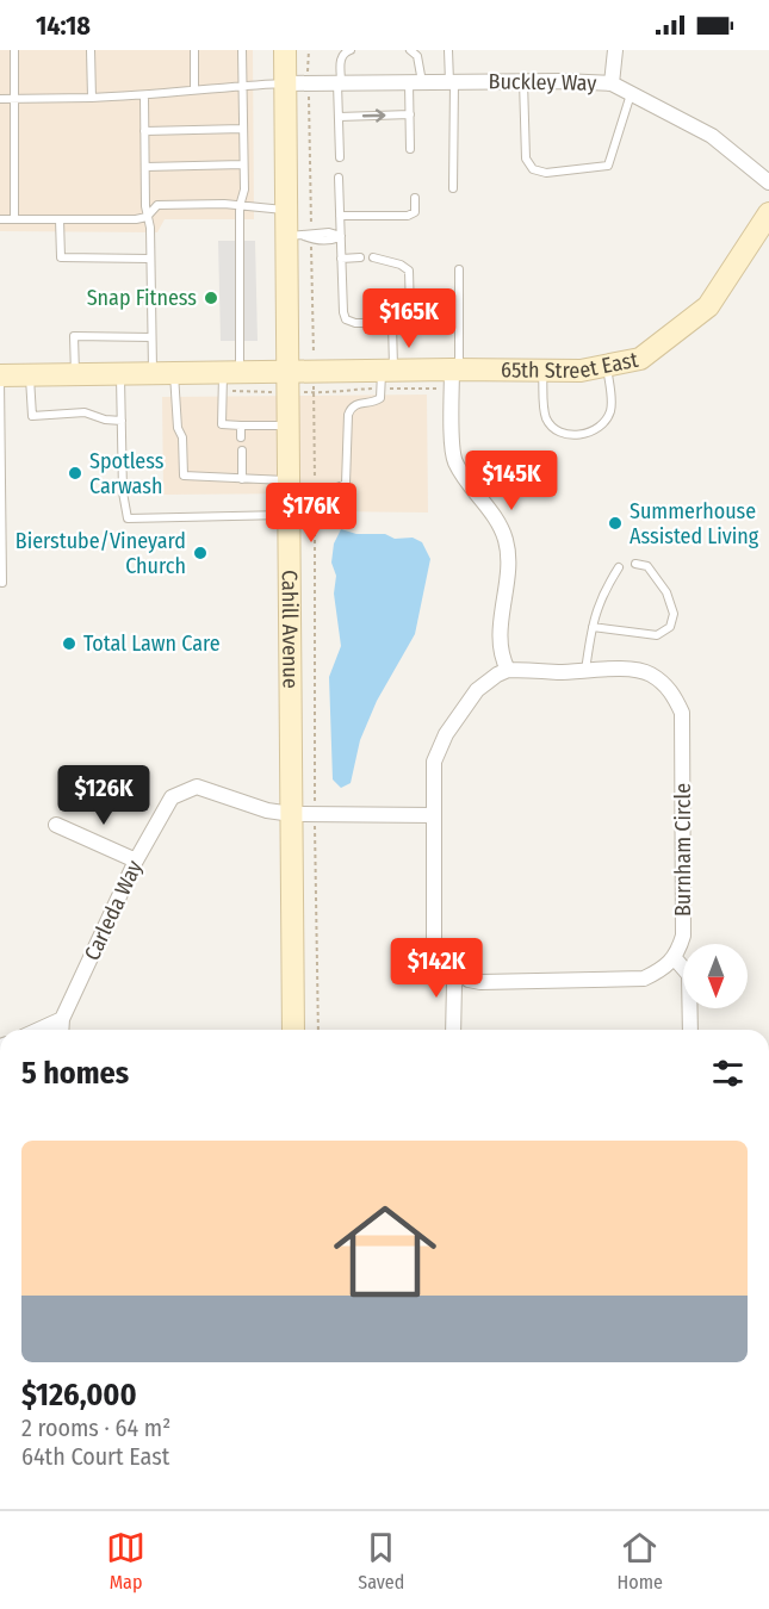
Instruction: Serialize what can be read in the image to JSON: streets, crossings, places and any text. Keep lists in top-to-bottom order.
{
  "streets": {
    "street": [
      "Buckley Way",
      "65th Street East",
      "Cahill Avenue",
      "Burnham Circle",
      "Carleda Way"
    ]
  },
  "crossings": [
    ["Buckley Way", "Cahill Avenue"],
    ["65th Street East", "Cahill Avenue"],
    ["Cahill Avenue", "Carleda Way"]
  ],
  "places": [
    "Snap Fitness",
    "Spotless Carwash",
    "Summerhouse Assisted Living",
    "Bierstube/Vineyard Church",
    "Total Lawn Care"
  ],
  "north": "bottom",
  "page": {
    "status": "14:18",
    "price": [
      "$165K",
      "$145K",
      "$176K",
      "$126K",
      "$142K"
    ],
    "heading": "5 homes",
    "list": [
      {
        "name": "$126,000",
        "note": "2 rooms · 64 m² · 64th Court East"
      }
    ],
    "tabs": ["Map", "Saved", "Home"]
  }
}
